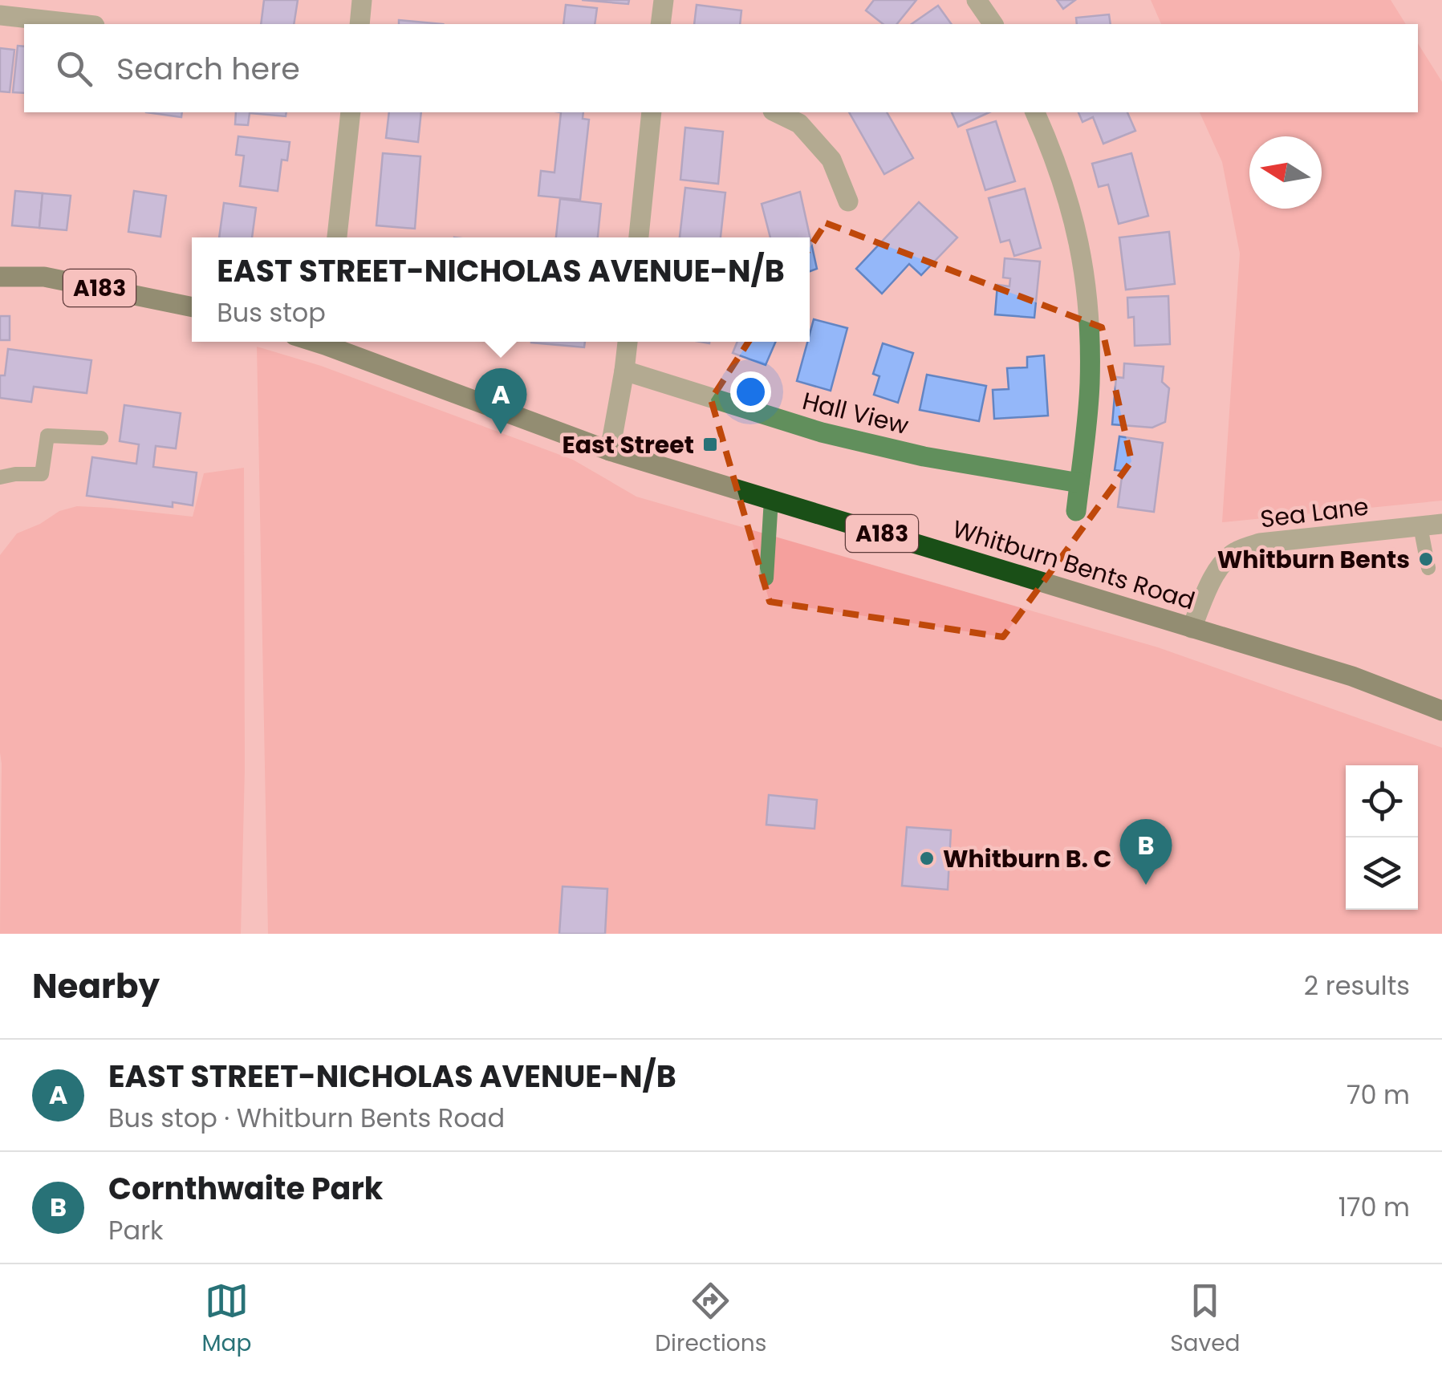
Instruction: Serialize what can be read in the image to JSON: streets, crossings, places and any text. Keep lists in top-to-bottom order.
{
  "streets": {
    "main road": ["A183", "Whitburn Bents Road"],
    "street": ["Hall View", "Sea Lane"]
  },
  "crossings": [
    ["Sea Lane", "Whitburn Bents Road"]
  ],
  "places": {
    "transit": ["East Street"],
    "other": ["Whitburn Bents", "Whitburn B. C"]
  },
  "north": "left",
  "page": {
    "search": "Search here",
    "popup": ["EAST STREET-NICHOLAS AVENUE-N/B", "Bus stop"],
    "pins": ["A", "B"],
    "heading": ["Nearby", "2 results"],
    "list": [
      {
        "mark": "A",
        "name": "EAST STREET-NICHOLAS AVENUE-N/B",
        "note": "Bus stop · Whitburn Bents Road",
        "value": "70 m"
      },
      {
        "mark": "B",
        "name": "Cornthwaite Park",
        "note": "Park",
        "value": "170 m"
      }
    ],
    "nav": ["Map", "Directions", "Saved"]
  }
}
